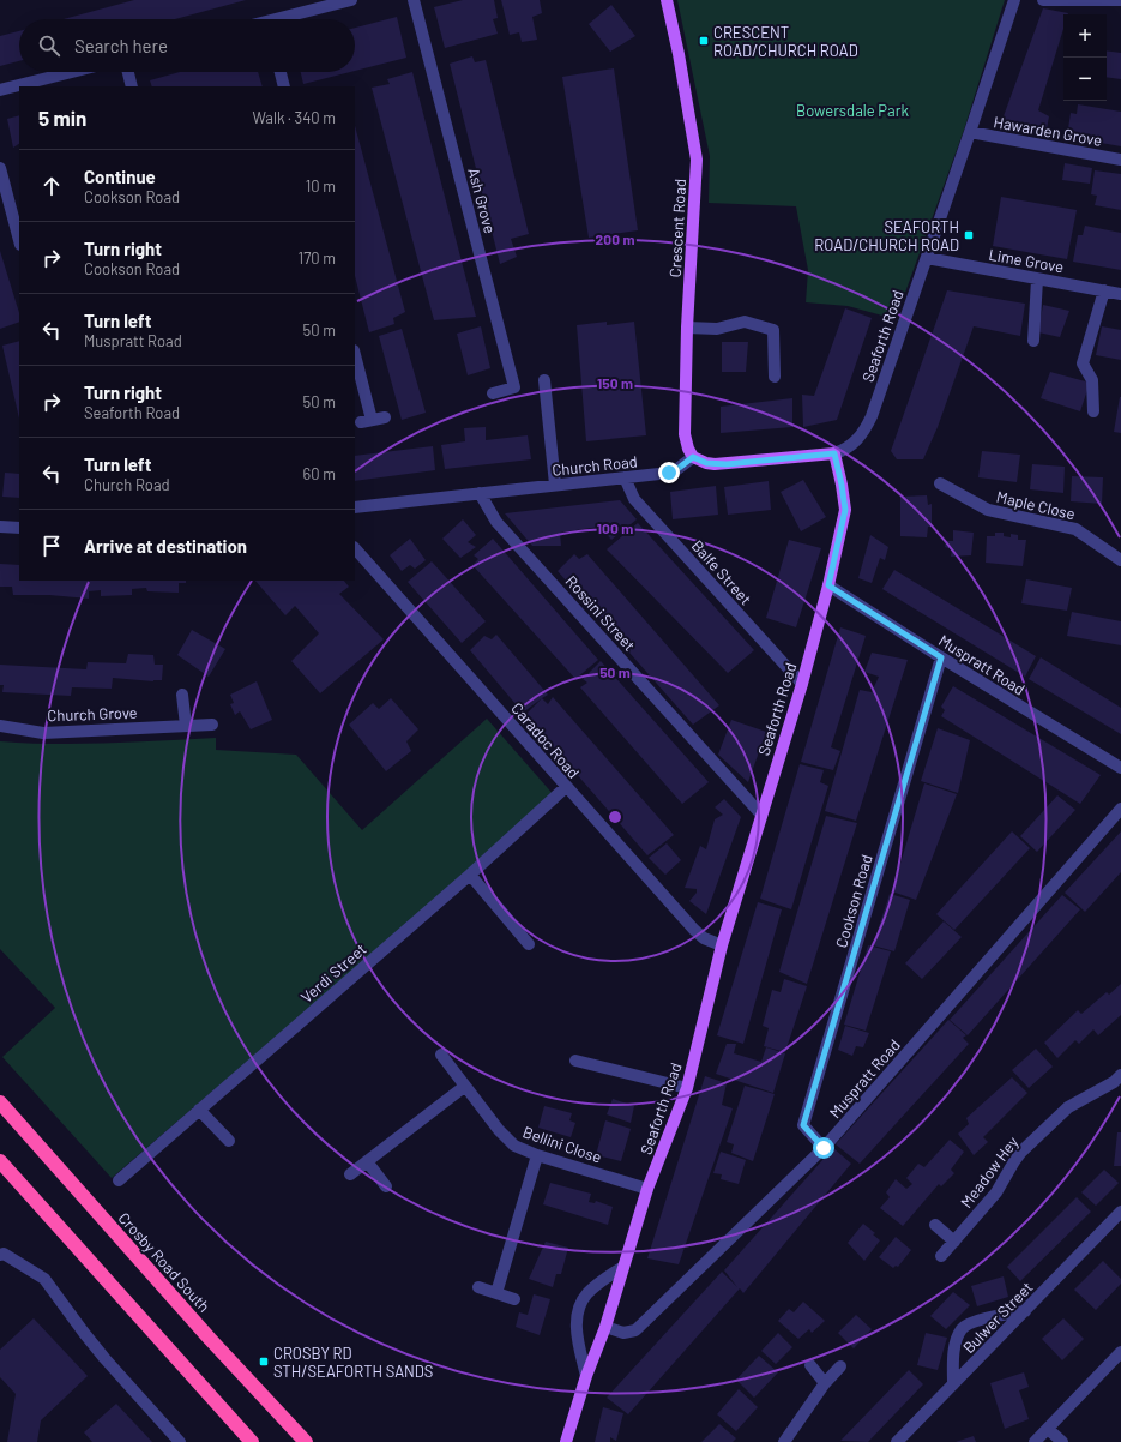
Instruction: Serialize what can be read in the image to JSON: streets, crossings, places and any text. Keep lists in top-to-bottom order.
{
  "streets": {
    "highway": ["Crosby Road South"],
    "main road": ["Crescent Road", "Seaforth Road"],
    "street": [
      "Hawarden Grove",
      "Ash Grove",
      "Lime Grove",
      "Church Road",
      "Maple Close",
      "Balfe Street",
      "Rossini Street",
      "Muspratt Road",
      "Church Grove",
      "Caradoc Road",
      "Cookson Road",
      "Verdi Street",
      "Bellini Close",
      "Meadow Hey",
      "Bulwer Street"
    ]
  },
  "crossings": [
    ["Hawarden Grove", "Seaforth Road"],
    ["Crescent Road", "Church Road"],
    ["Lime Grove", "Seaforth Road"],
    ["Seaforth Road", "Balfe Street"],
    ["Seaforth Road", "Rossini Street"],
    ["Seaforth Road", "Muspratt Road"],
    ["Seaforth Road", "Caradoc Road"],
    ["Seaforth Road", "Bellini Close"],
    ["Church Road", "Balfe Street"],
    ["Church Road", "Rossini Street"],
    ["Muspratt Road", "Cookson Road"],
    ["Caradoc Road", "Verdi Street"]
  ],
  "parks": ["Bowersdale Park"],
  "places": {
    "transit": ["CRESCENT ROAD/CHURCH ROAD", "SEAFORTH ROAD/CHURCH ROAD", "CROSBY RD STH/SEAFORTH SANDS"]
  },
  "page": {
    "map_buttons": ["+", "−"],
    "search": "Search here",
    "heading": ["5 min", "Walk · 340 m"],
    "list": [
      ["Continue", "Cookson Road", "10 m"],
      ["Turn right", "Cookson Road", "170 m"],
      ["Turn left", "Muspratt Road", "50 m"],
      ["Turn right", "Seaforth Road", "50 m"],
      ["Turn left", "Church Road", "60 m"],
      "Arrive at destination"
    ]
  },
  "rings": [
    "200 m",
    "150 m",
    "100 m",
    "50 m"
  ]
}
